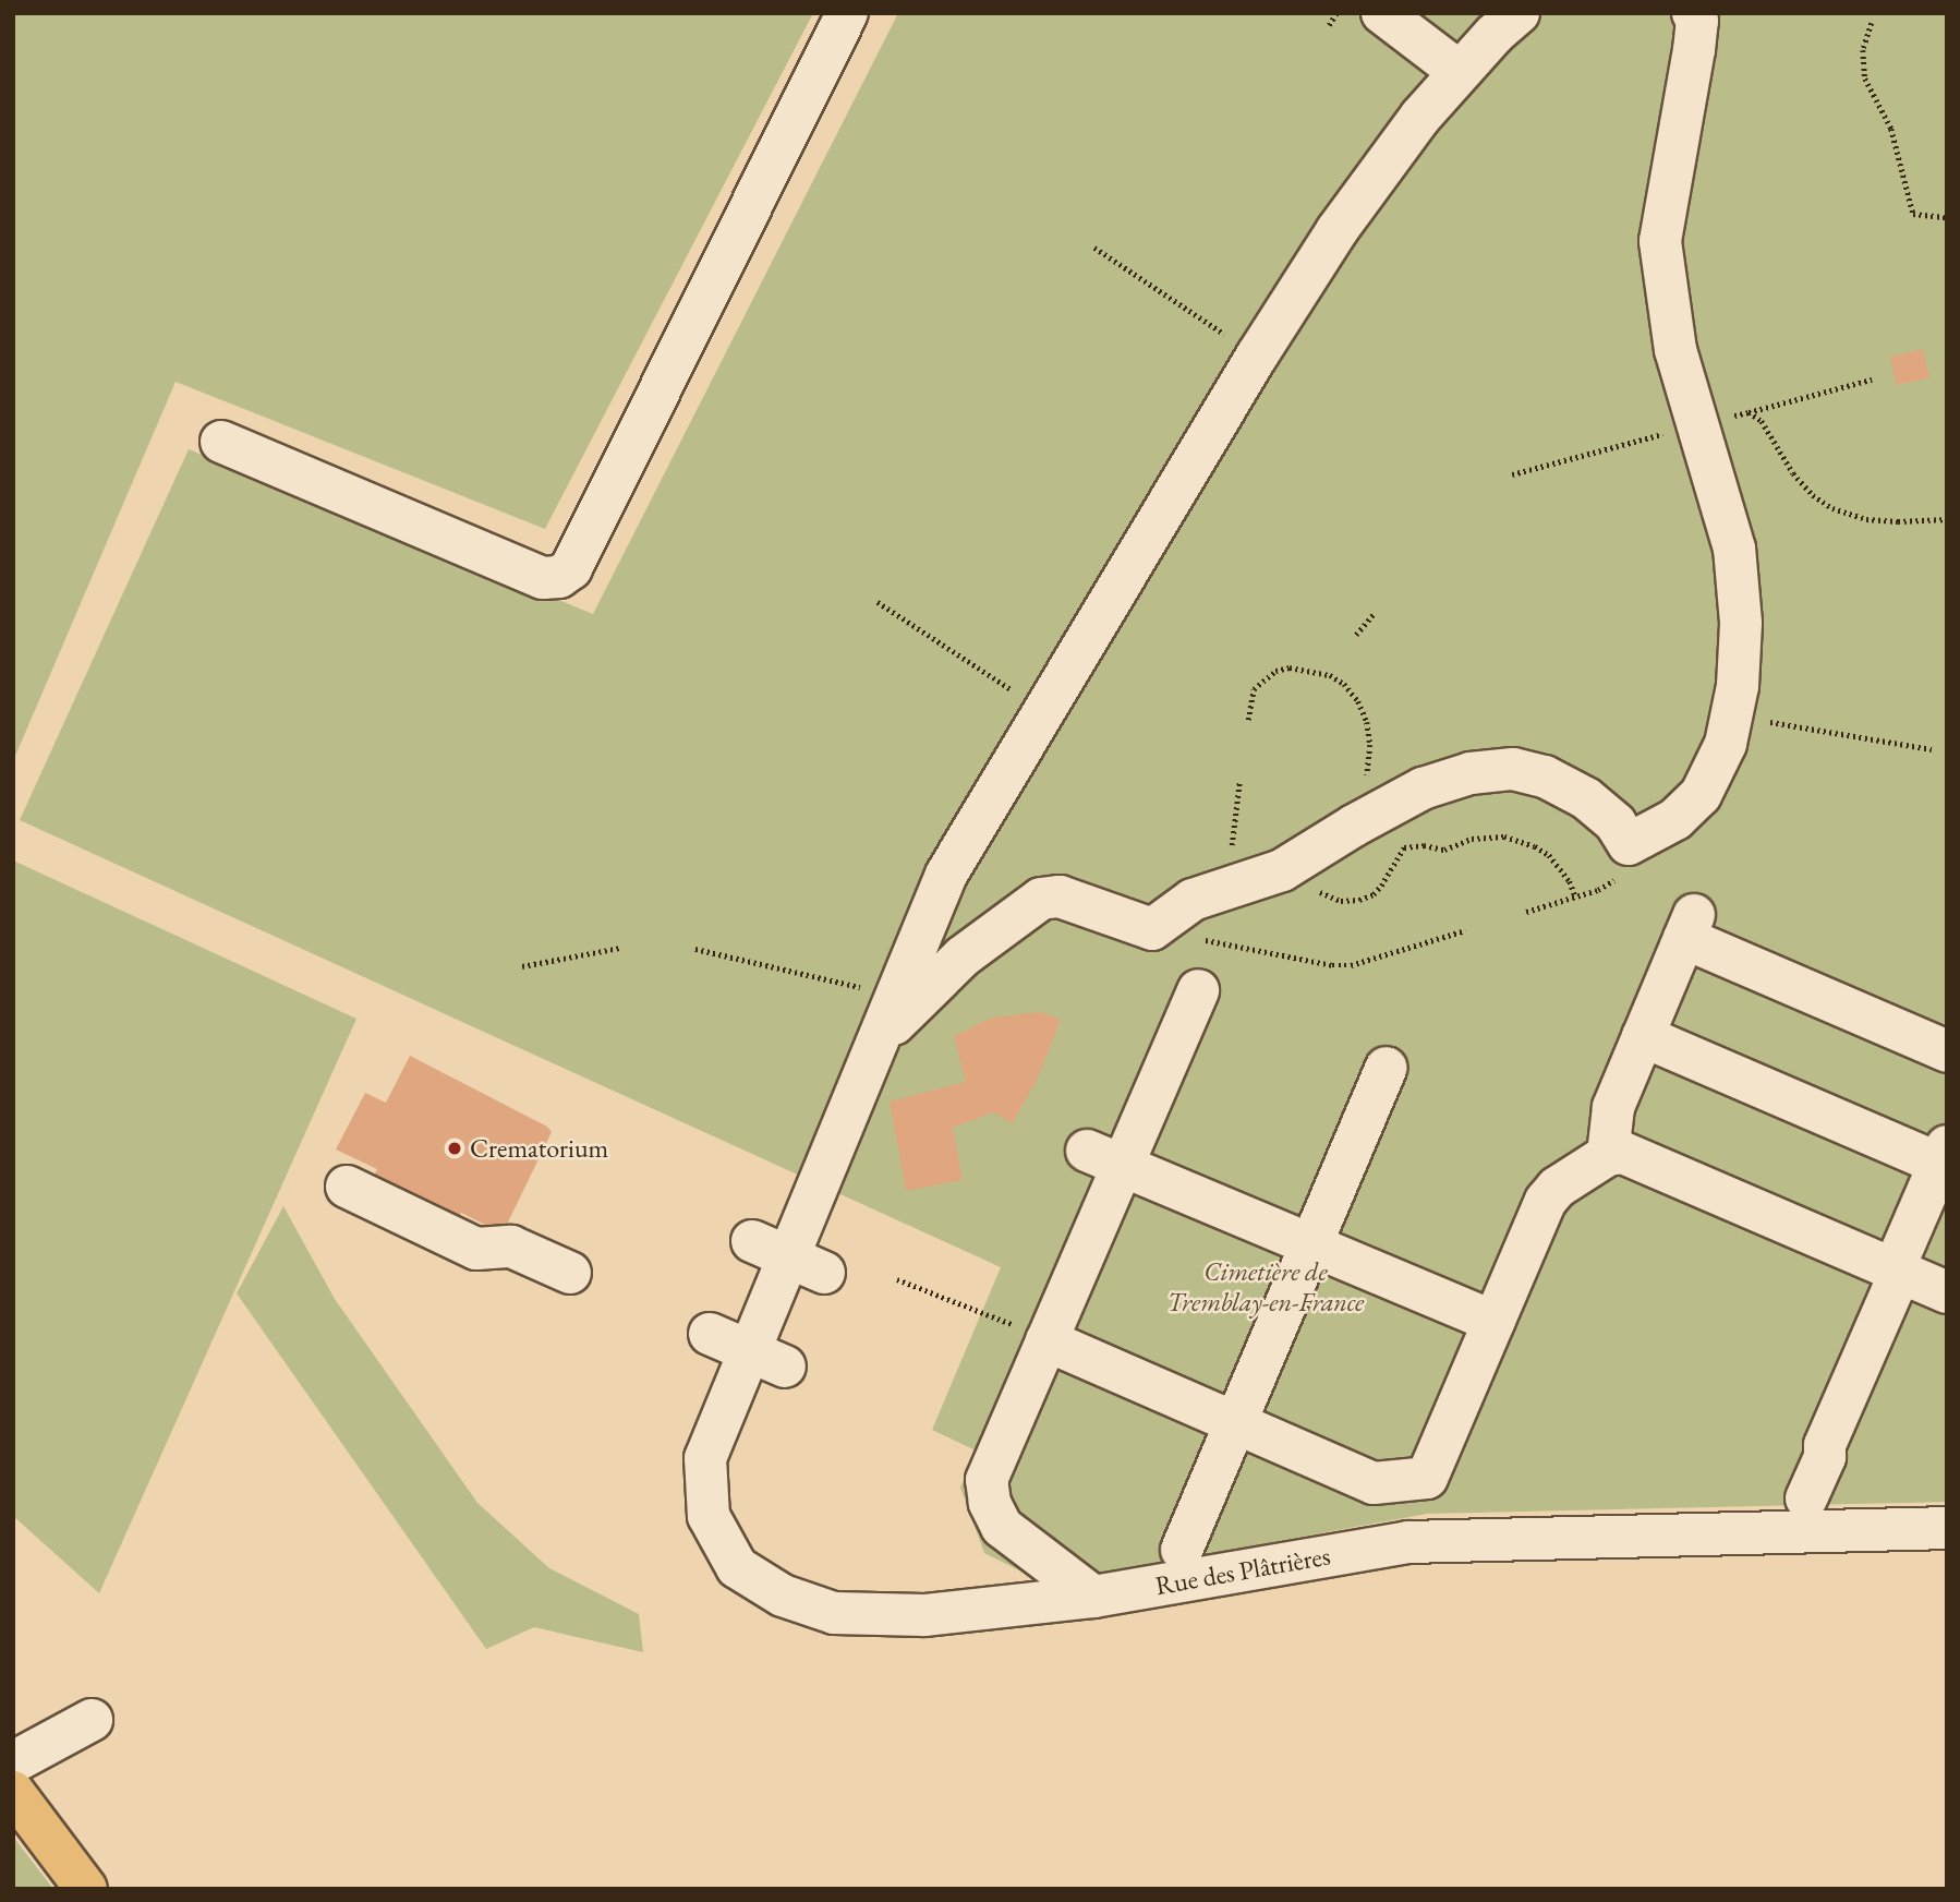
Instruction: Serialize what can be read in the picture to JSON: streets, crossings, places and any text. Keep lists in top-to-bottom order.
{
  "streets": {
    "lane": ["Rue des Plâtrières"]
  },
  "parks": ["Cimetière de Tremblay-en-France"],
  "places": ["Crematorium"]
}
